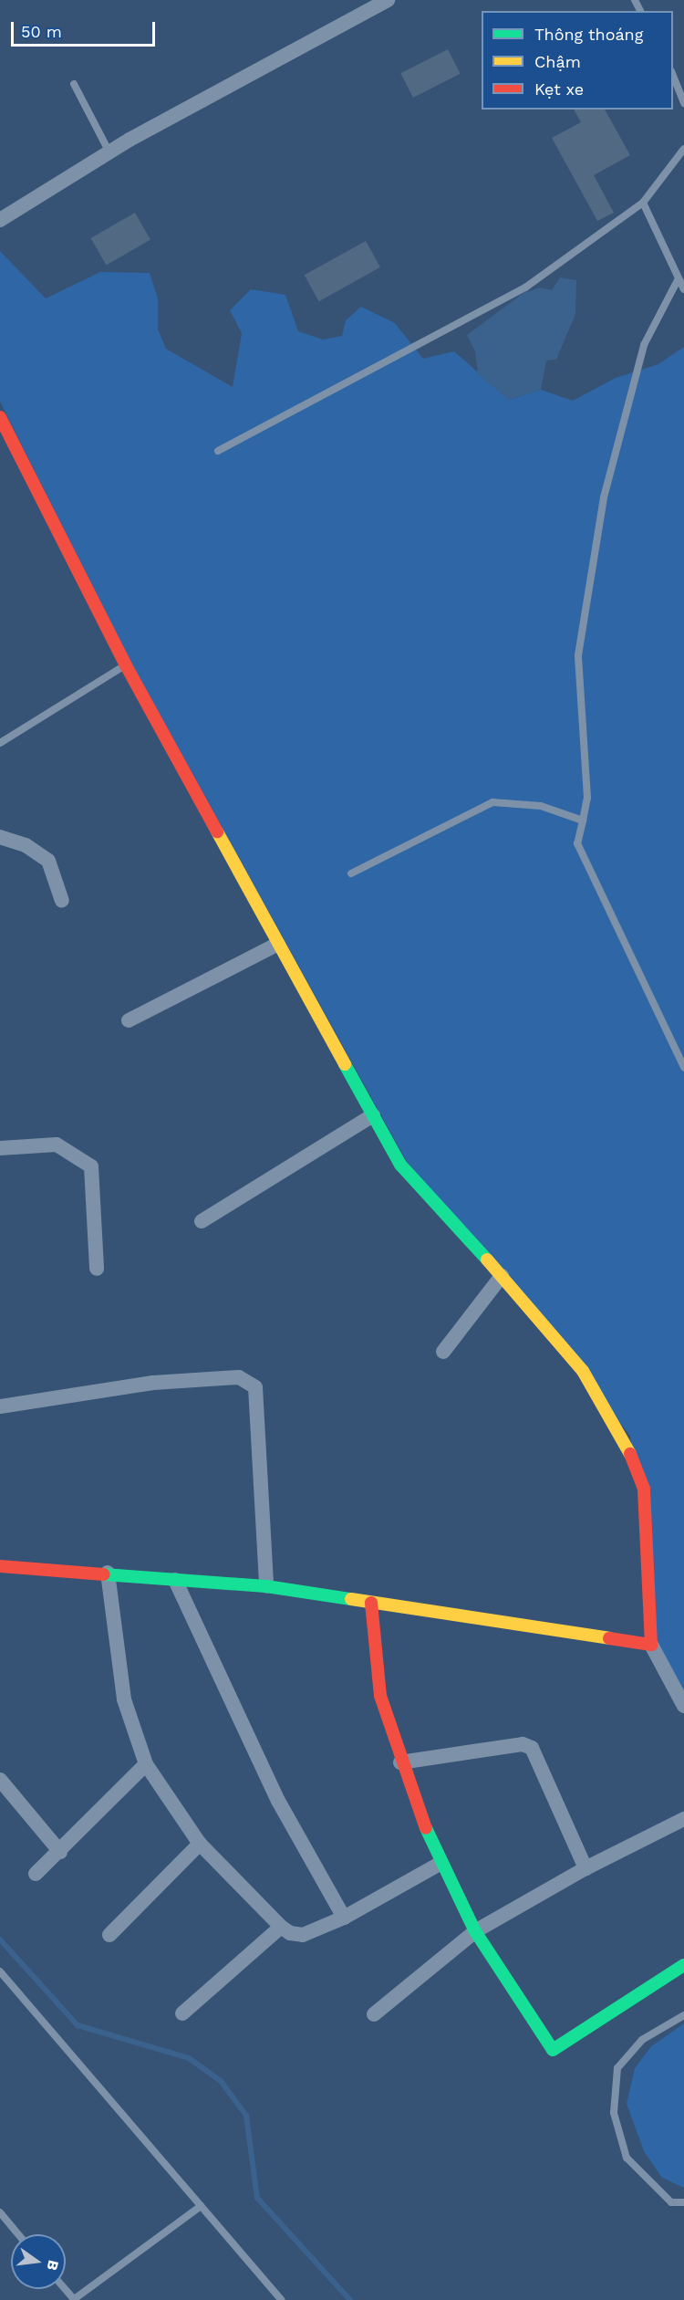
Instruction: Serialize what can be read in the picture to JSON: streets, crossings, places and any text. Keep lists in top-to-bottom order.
{
  "legend": ["Thông thoáng", "Chậm", "Kẹt xe"],
  "scale_bar": "50 m",
  "north": "right"
}
